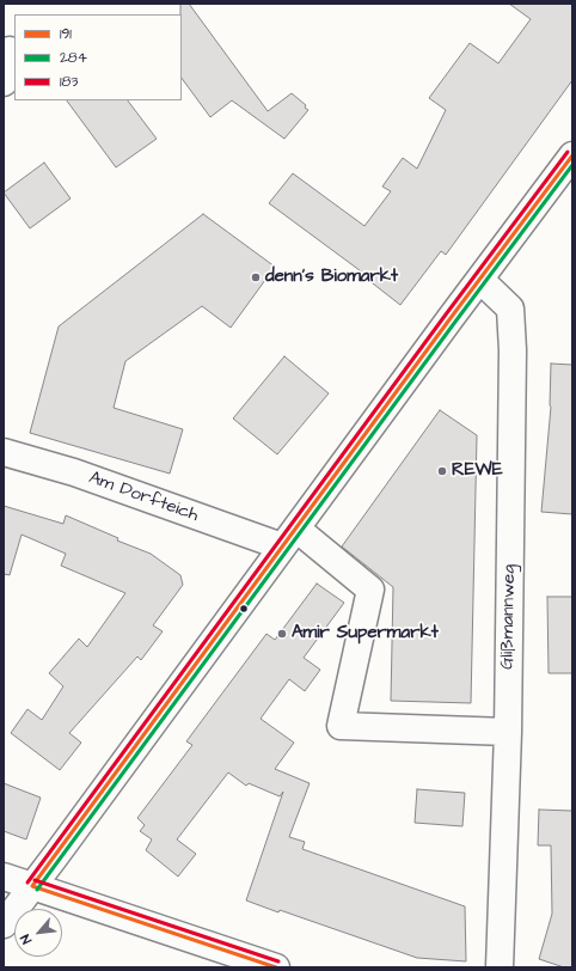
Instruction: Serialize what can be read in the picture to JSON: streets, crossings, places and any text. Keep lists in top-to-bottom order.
{
  "streets": {
    "street": ["Am Dorfteich", "Glißmannweg"]
  },
  "crossings": [
    ["Am Dorfteich", "Glißmannweg"]
  ],
  "places": ["denn's Biomarkt", "REWE", "Amir Supermarkt"],
  "lines": ["transit line 183", "transit line 191", "transit line 284"],
  "legend": ["191", "284", "183"],
  "north": "bottom left"
}
